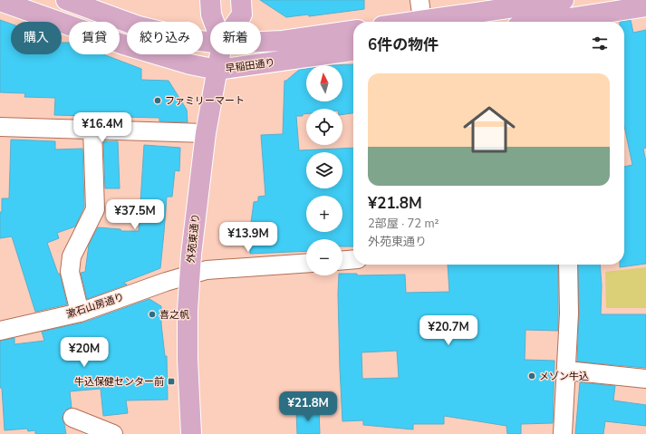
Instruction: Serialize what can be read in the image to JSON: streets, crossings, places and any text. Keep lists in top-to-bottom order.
{
  "streets": {
    "main road": ["早稲田通り", "外苑東通り"],
    "street": ["漱石山房通り"]
  },
  "crossings": [
    ["早稲田通り", "外苑東通り"],
    ["外苑東通り", "漱石山房通り"]
  ],
  "places": {
    "other": ["ファミリーマート", "喜之帆", "メゾン牛込"],
    "transit": ["牛込保健センター前"]
  },
  "north": "top",
  "page": {
    "chip": [
      "購入",
      "賃貸",
      "絞り込み",
      "新着"
    ],
    "heading": "6件の物件",
    "map_buttons": ["+", "−"],
    "list": [
      {
        "name": "¥21.8M",
        "note": "2部屋 · 72 m² · 外苑東通り"
      }
    ],
    "price": [
      "¥16.4M",
      "¥37.5M",
      "¥13.9M",
      "¥20.7M",
      "¥20M",
      "¥21.8M"
    ]
  }
}
